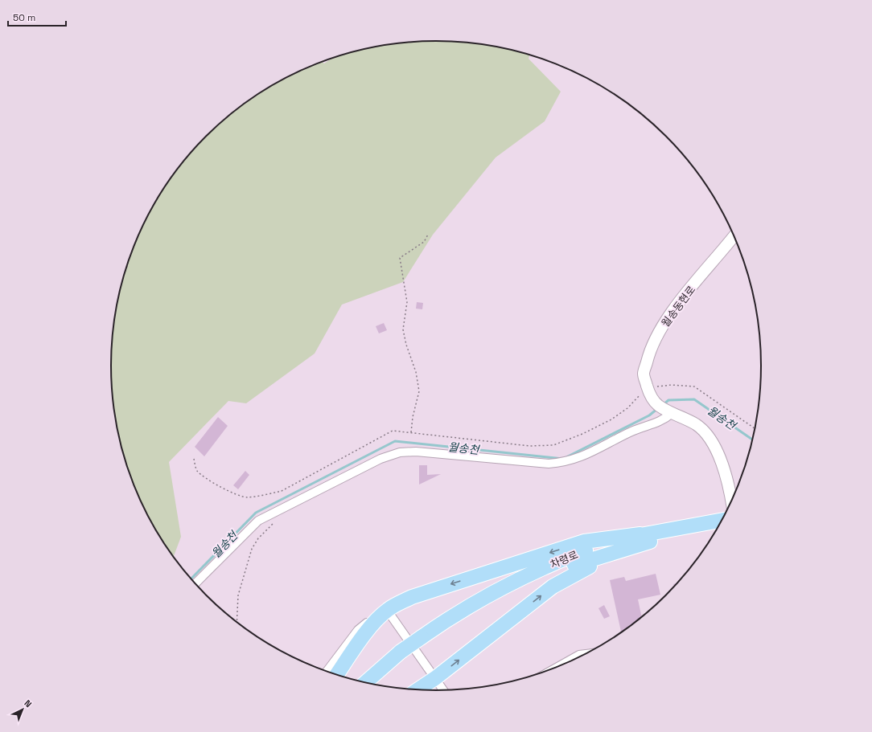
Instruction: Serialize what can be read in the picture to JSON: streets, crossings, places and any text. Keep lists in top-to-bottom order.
{
  "streets": {
    "highway": ["차령로"],
    "street": ["월송동현로"]
  },
  "water": ["월송천"],
  "scale_bar": "50 m",
  "north": "top right"
}
